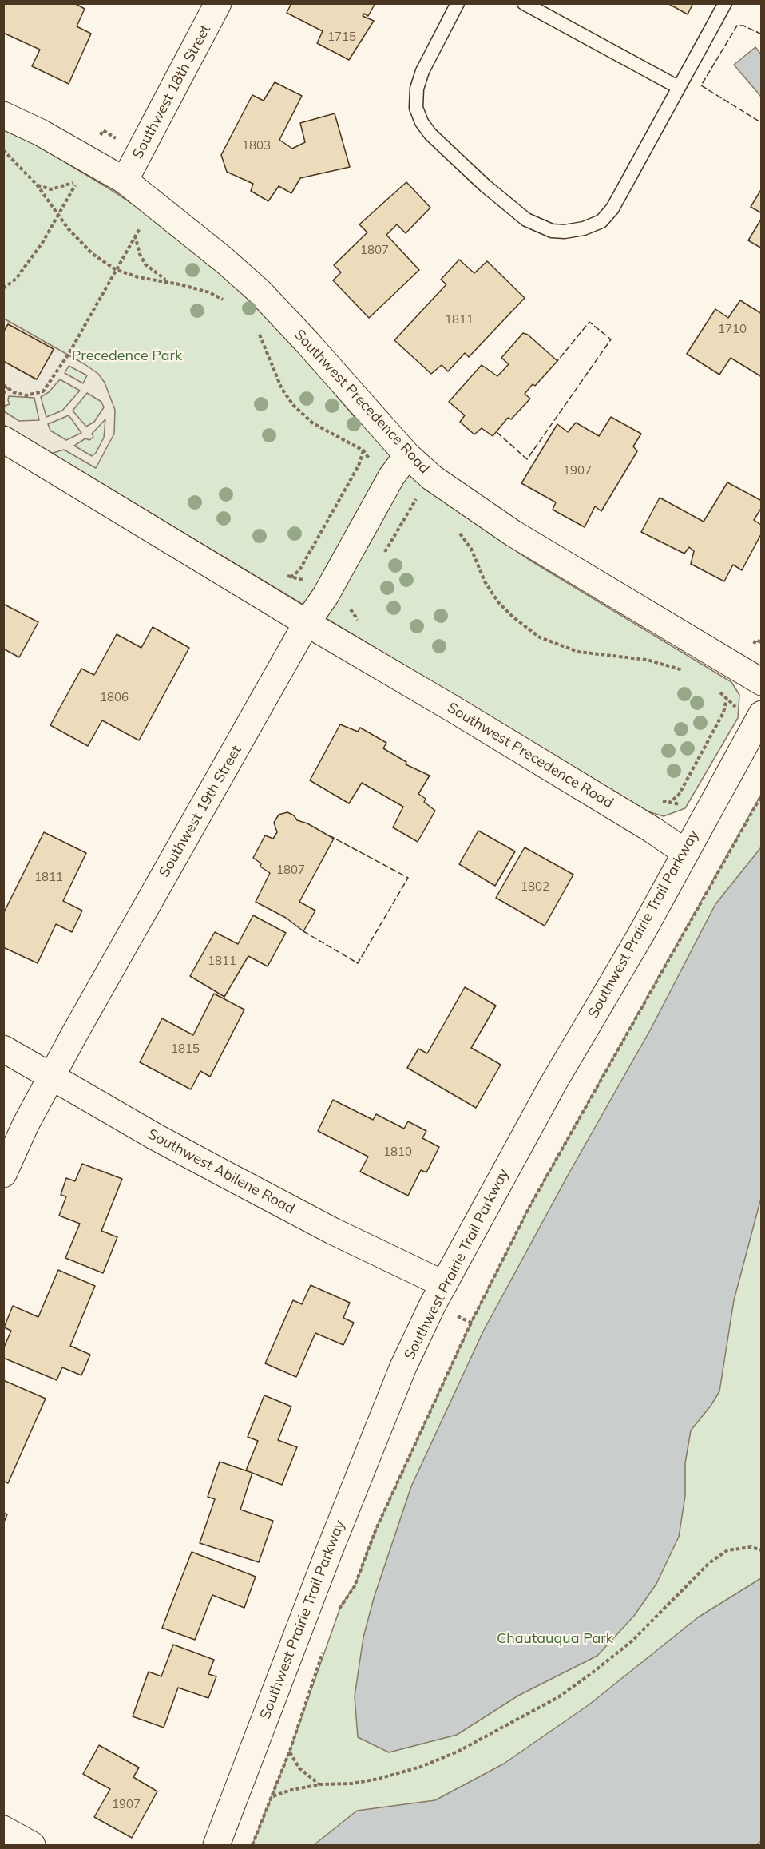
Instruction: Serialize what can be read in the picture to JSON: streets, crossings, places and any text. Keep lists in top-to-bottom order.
{
  "streets": {
    "street": [
      "Southwest 18th Street",
      "Southwest Precedence Road",
      "Southwest 19th Street",
      "Southwest Prairie Trail Parkway",
      "Southwest Abilene Road"
    ]
  },
  "crossings": [
    ["Southwest 18th Street", "Southwest Precedence Road"],
    ["Southwest Precedence Road", "Southwest 19th Street"],
    ["Southwest Precedence Road", "Southwest Prairie Trail Parkway"],
    ["Southwest 19th Street", "Southwest Abilene Road"],
    ["Southwest Prairie Trail Parkway", "Southwest Abilene Road"]
  ],
  "parks": ["Precedence Park", "Chautauqua Park"],
  "house_numbers": [
    "1715",
    "1803",
    "1807",
    "1811",
    "1710",
    "1907",
    "1806",
    "1807",
    "1811",
    "1802",
    "1811",
    "1815",
    "1810",
    "1907"
  ]
}
